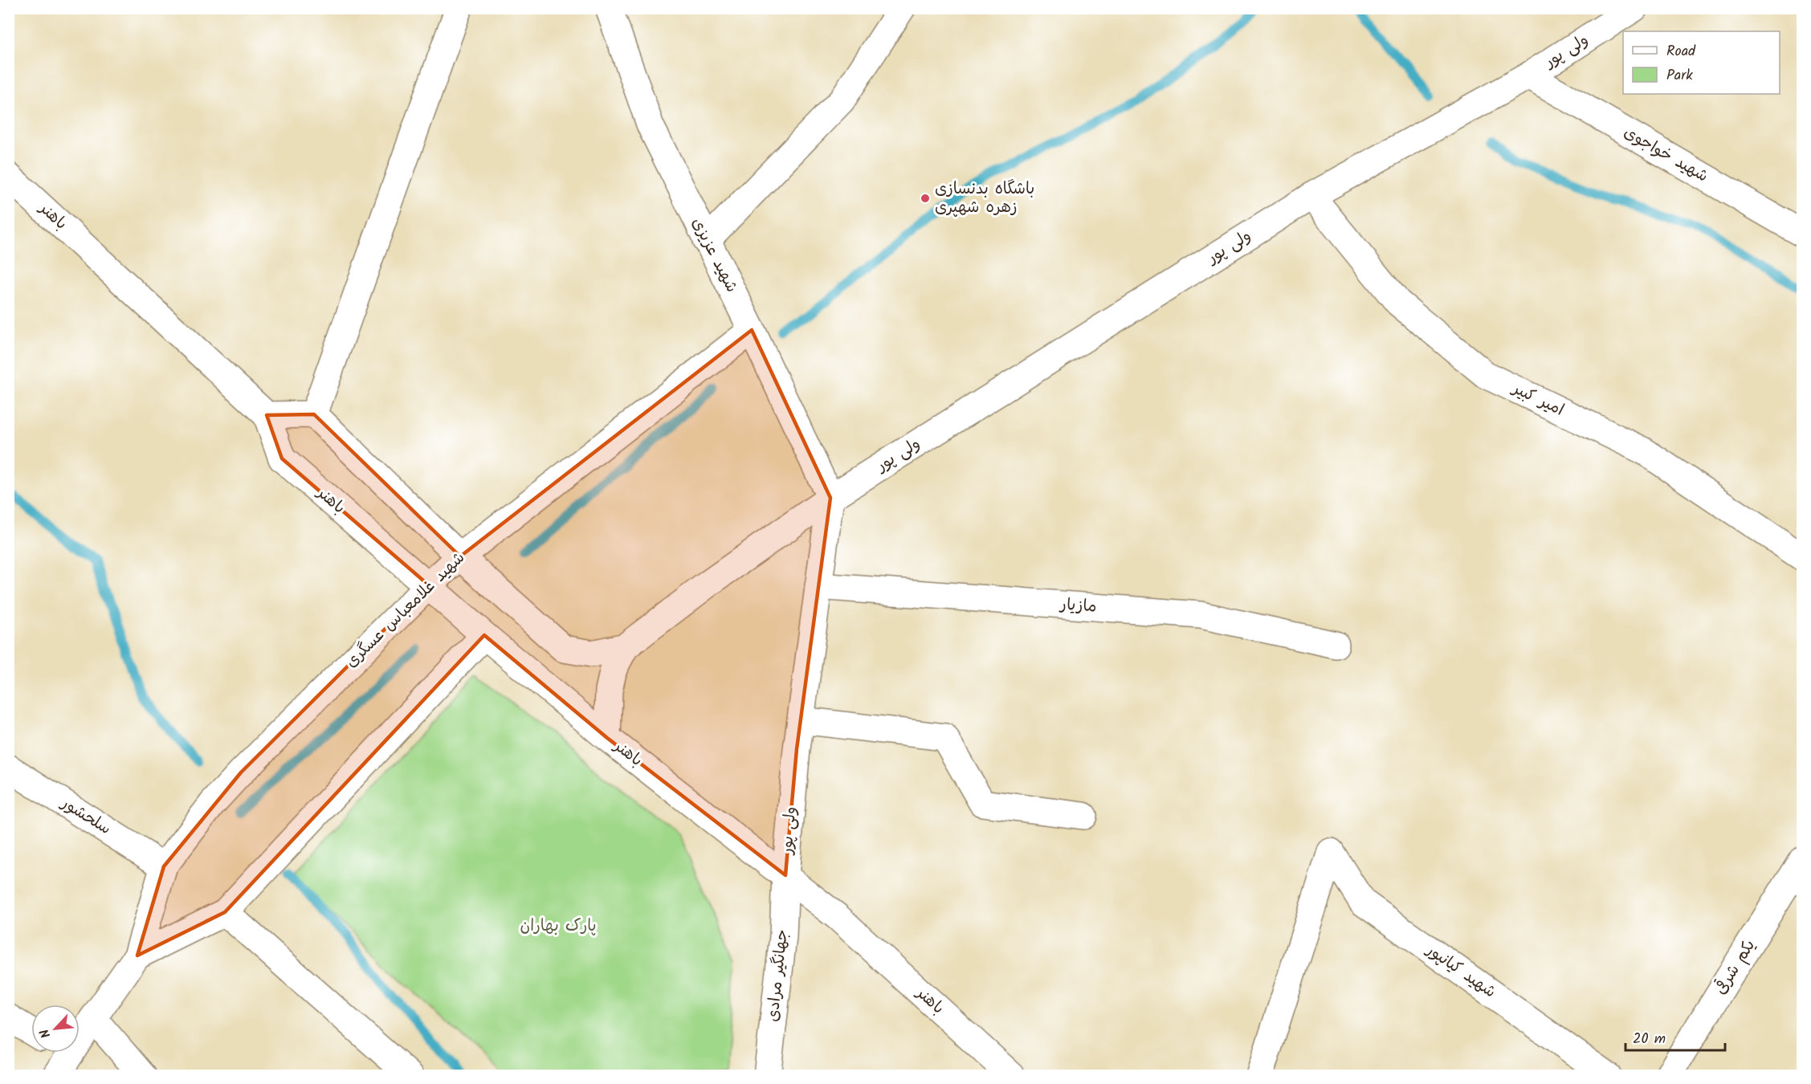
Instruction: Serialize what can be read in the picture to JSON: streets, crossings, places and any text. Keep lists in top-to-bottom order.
{
  "streets": {
    "street": [
      "ولی پور",
      "شهید خواجوی",
      "باهنر",
      "شهید عزیزی",
      "امیر کبیر",
      "مازیار",
      "شهید غلامعباس عسگری",
      "سلحشور",
      "یکم شرقی",
      "شهید کیانپور",
      "جهانگیر مرادی"
    ]
  },
  "crossings": [
    ["ولی پور", "شهید خواجوی"],
    ["ولی پور", "باهنر"],
    ["ولی پور", "شهید عزیزی"],
    ["ولی پور", "امیر کبیر"],
    ["ولی پور", "مازیار"],
    ["ولی پور", "جهانگیر مرادی"],
    ["باهنر", "شهید غلامعباس عسگری"],
    ["باهنر", "جهانگیر مرادی"],
    ["شهید عزیزی", "شهید غلامعباس عسگری"],
    ["شهید غلامعباس عسگری", "سلحشور"]
  ],
  "parks": ["پارک بهاران"],
  "places": ["باشگاه بدنسازی زهره شهپری"],
  "legend": ["Road", "Park"],
  "scale_bar": "20 m",
  "north": "bottom left"
}
